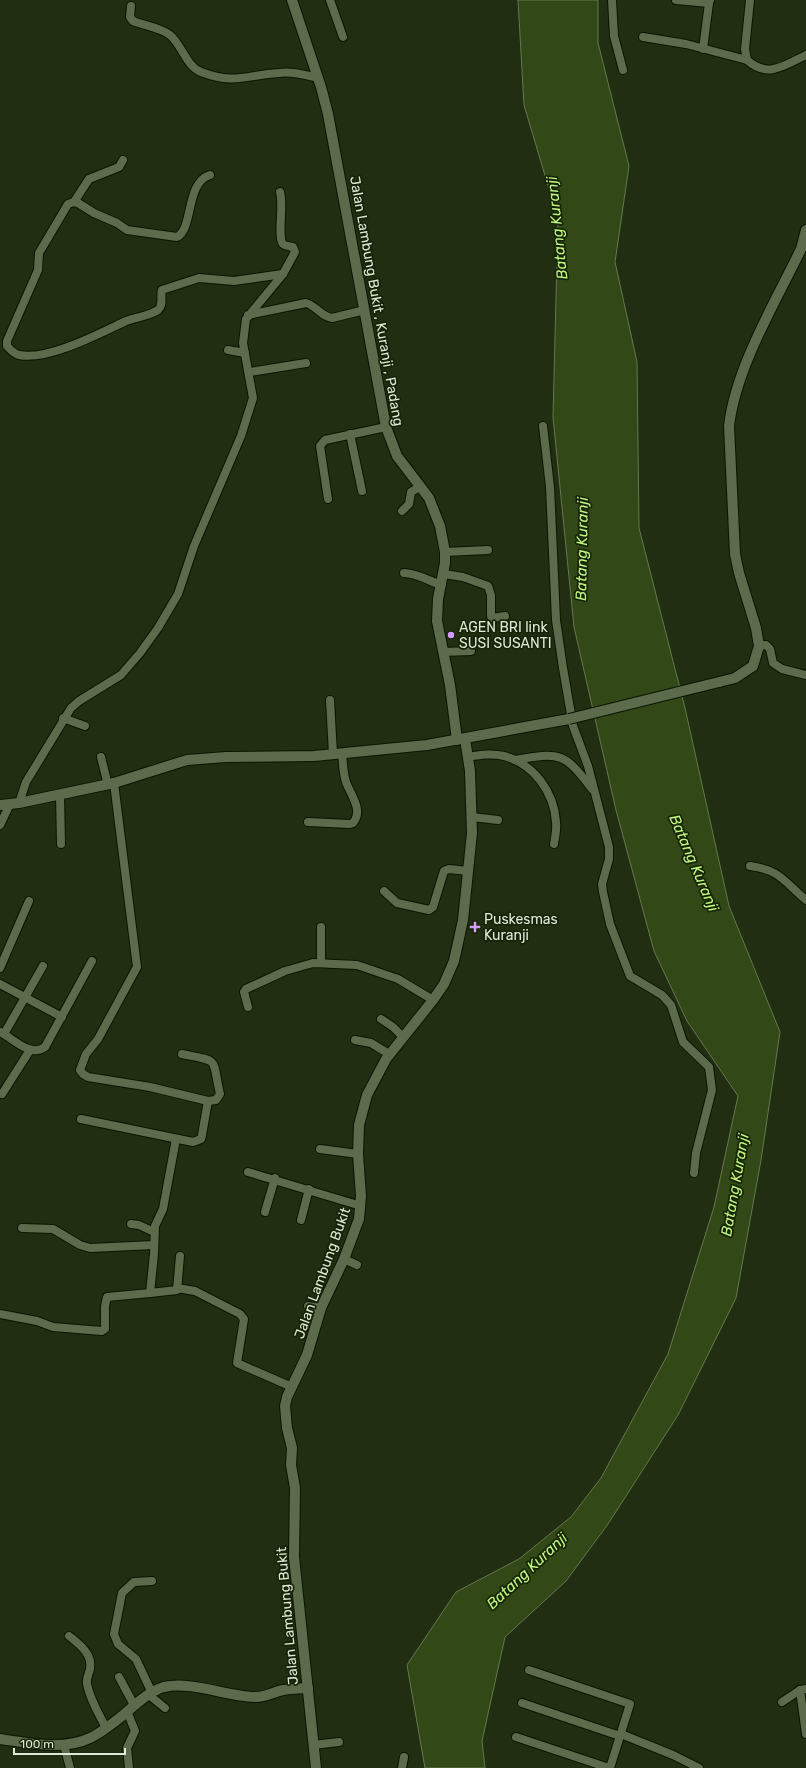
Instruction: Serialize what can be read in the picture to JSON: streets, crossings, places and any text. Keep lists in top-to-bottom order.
{
  "streets": {
    "street": ["Jalan Lambung Bukit , Kuranji , Padang", "Jalan Lambung Bukit"]
  },
  "crossings": [
    ["Jalan Lambung Bukit , Kuranji , Padang", "Jalan Lambung Bukit"]
  ],
  "water": ["Batang Kuranji"],
  "places": {
    "other": ["AGEN BRI link SUSI SUSANTI"],
    "health": ["Puskesmas Kuranji"]
  },
  "scale_bar": "100 m"
}
